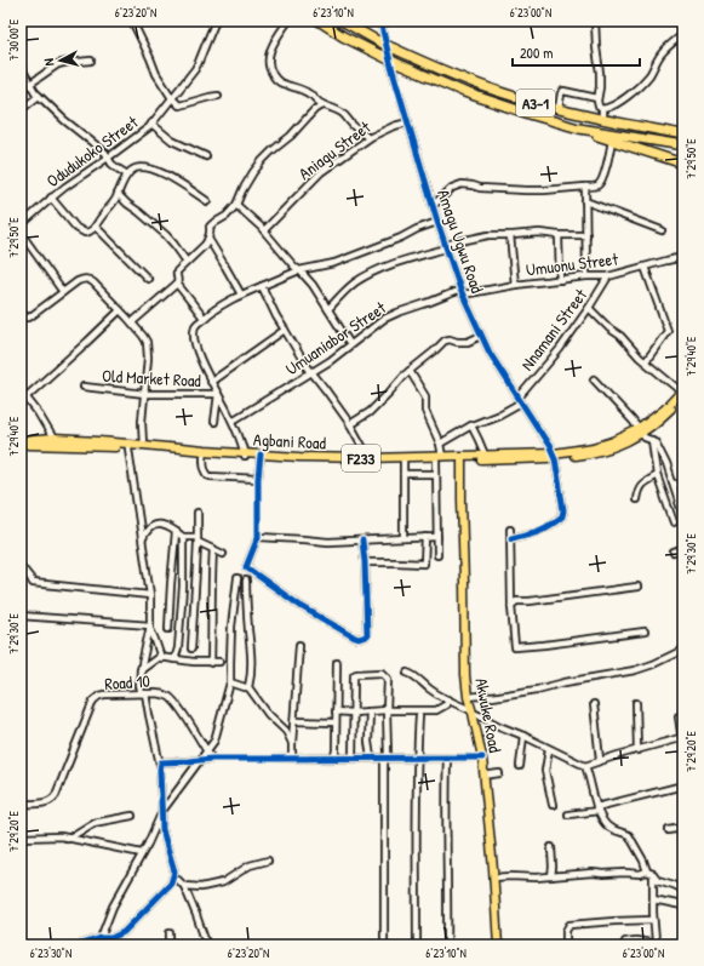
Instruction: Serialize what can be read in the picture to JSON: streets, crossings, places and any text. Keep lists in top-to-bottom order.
{
  "streets": {
    "highway": ["A3-1"],
    "main road": ["Agbani Road", "F233", "Akwuke Road"],
    "street": [
      "Aniagu Street",
      "Odudukoko Street",
      "Amagu Ugwu Road",
      "Umuonu Street",
      "Nnamani Street",
      "Umuaniabor Street",
      "Old Market Road",
      "Road 10"
    ]
  },
  "crossings": [
    ["Aniagu Street", "Amagu Ugwu Road"],
    ["Amagu Ugwu Road", "Umuonu Street"],
    ["Amagu Ugwu Road", "Nnamani Street"],
    ["Amagu Ugwu Road", "Umuaniabor Street"],
    ["Amagu Ugwu Road", "Agbani Road"],
    ["Umuonu Street", "Nnamani Street"],
    ["Umuonu Street", "Umuaniabor Street"],
    ["Agbani Road", "Akwuke Road"]
  ],
  "scale_bar": "200 m",
  "north": "left",
  "coordinates": [
    "6°23'20\"N",
    "6°23'10\"N",
    "6°23'00\"N",
    "7°30'00\"E",
    "7°29'50\"E",
    "7°29'40\"E",
    "7°29'30\"E",
    "7°29'20\"E",
    "6°23'30\"N"
  ]
}
